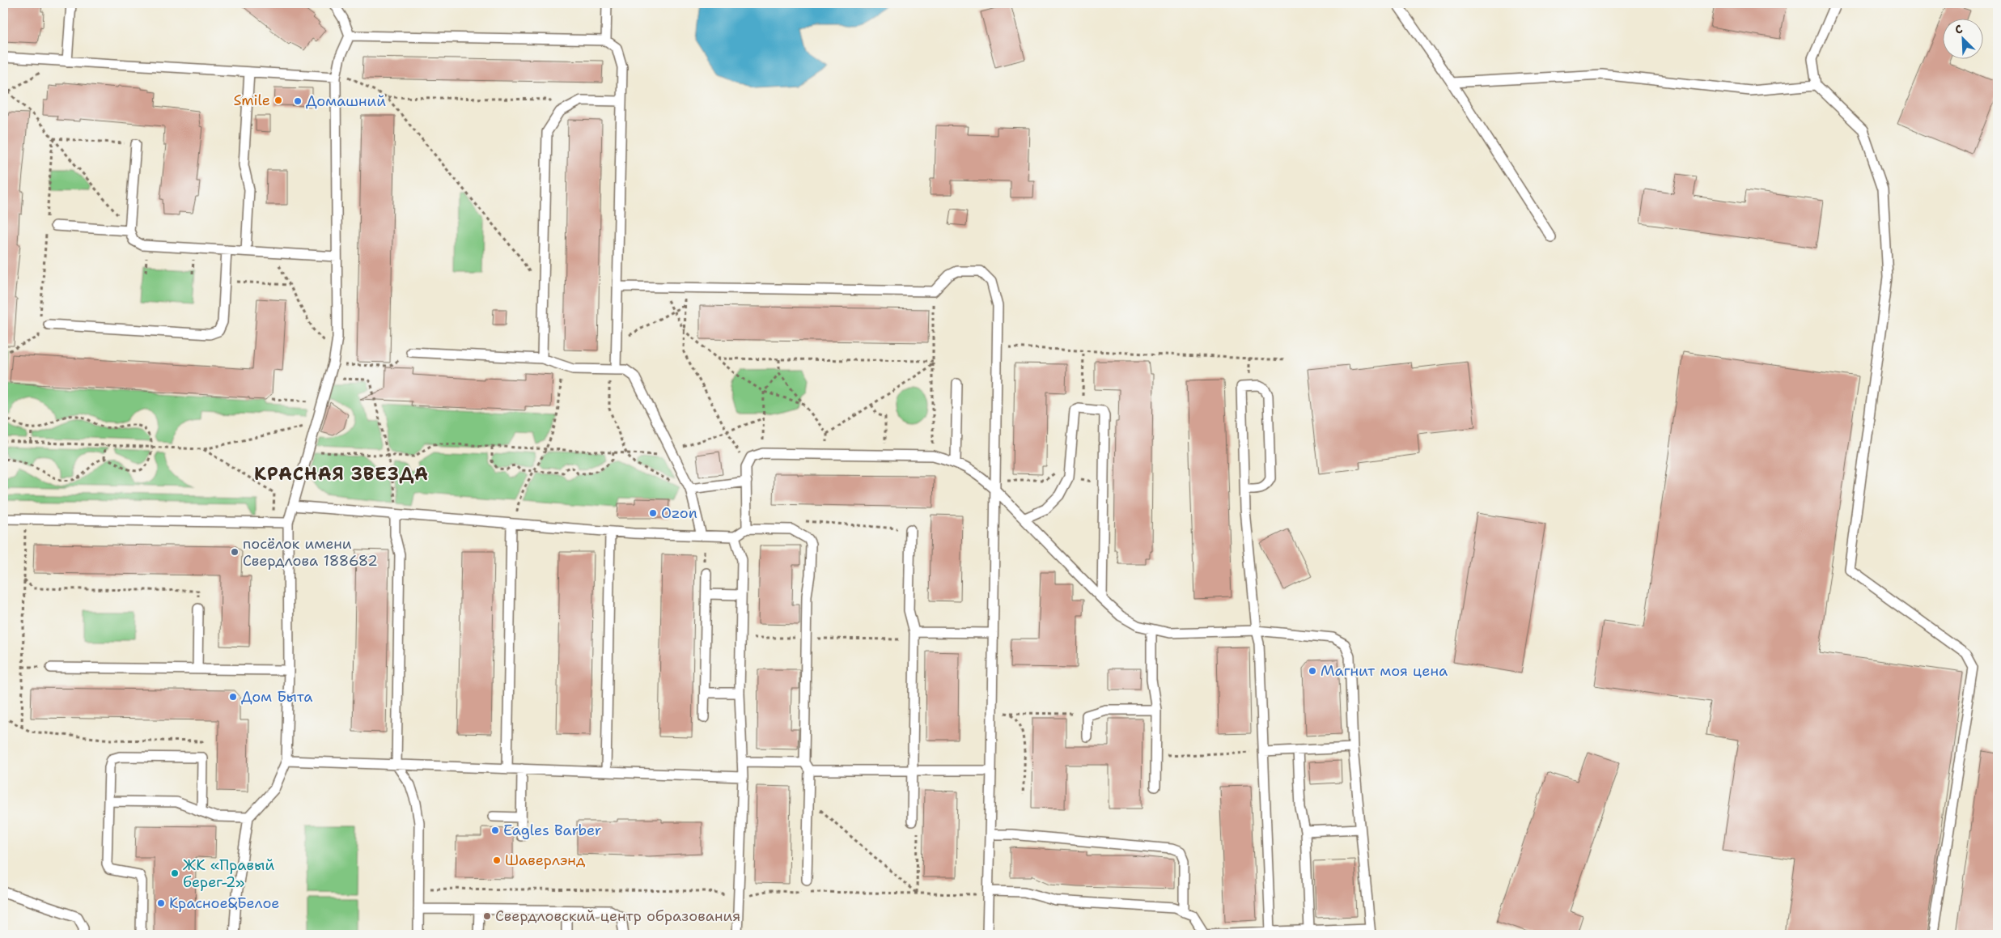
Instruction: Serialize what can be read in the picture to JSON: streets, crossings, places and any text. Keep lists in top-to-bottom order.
{
  "districts": ["КРАСНАЯ ЗВЕЗДА"],
  "places": [
    "Smile",
    "Домашний",
    "Ozon",
    "посёлок имени Свердлова 188682",
    "Магнит моя цена",
    "Дом Быта",
    "Eagles Barber",
    "Шаверлэнд",
    "ЖК «Правый берег-2»",
    "Красное&Белое",
    "Свердловский центр образования"
  ],
  "north": "top left"
}
